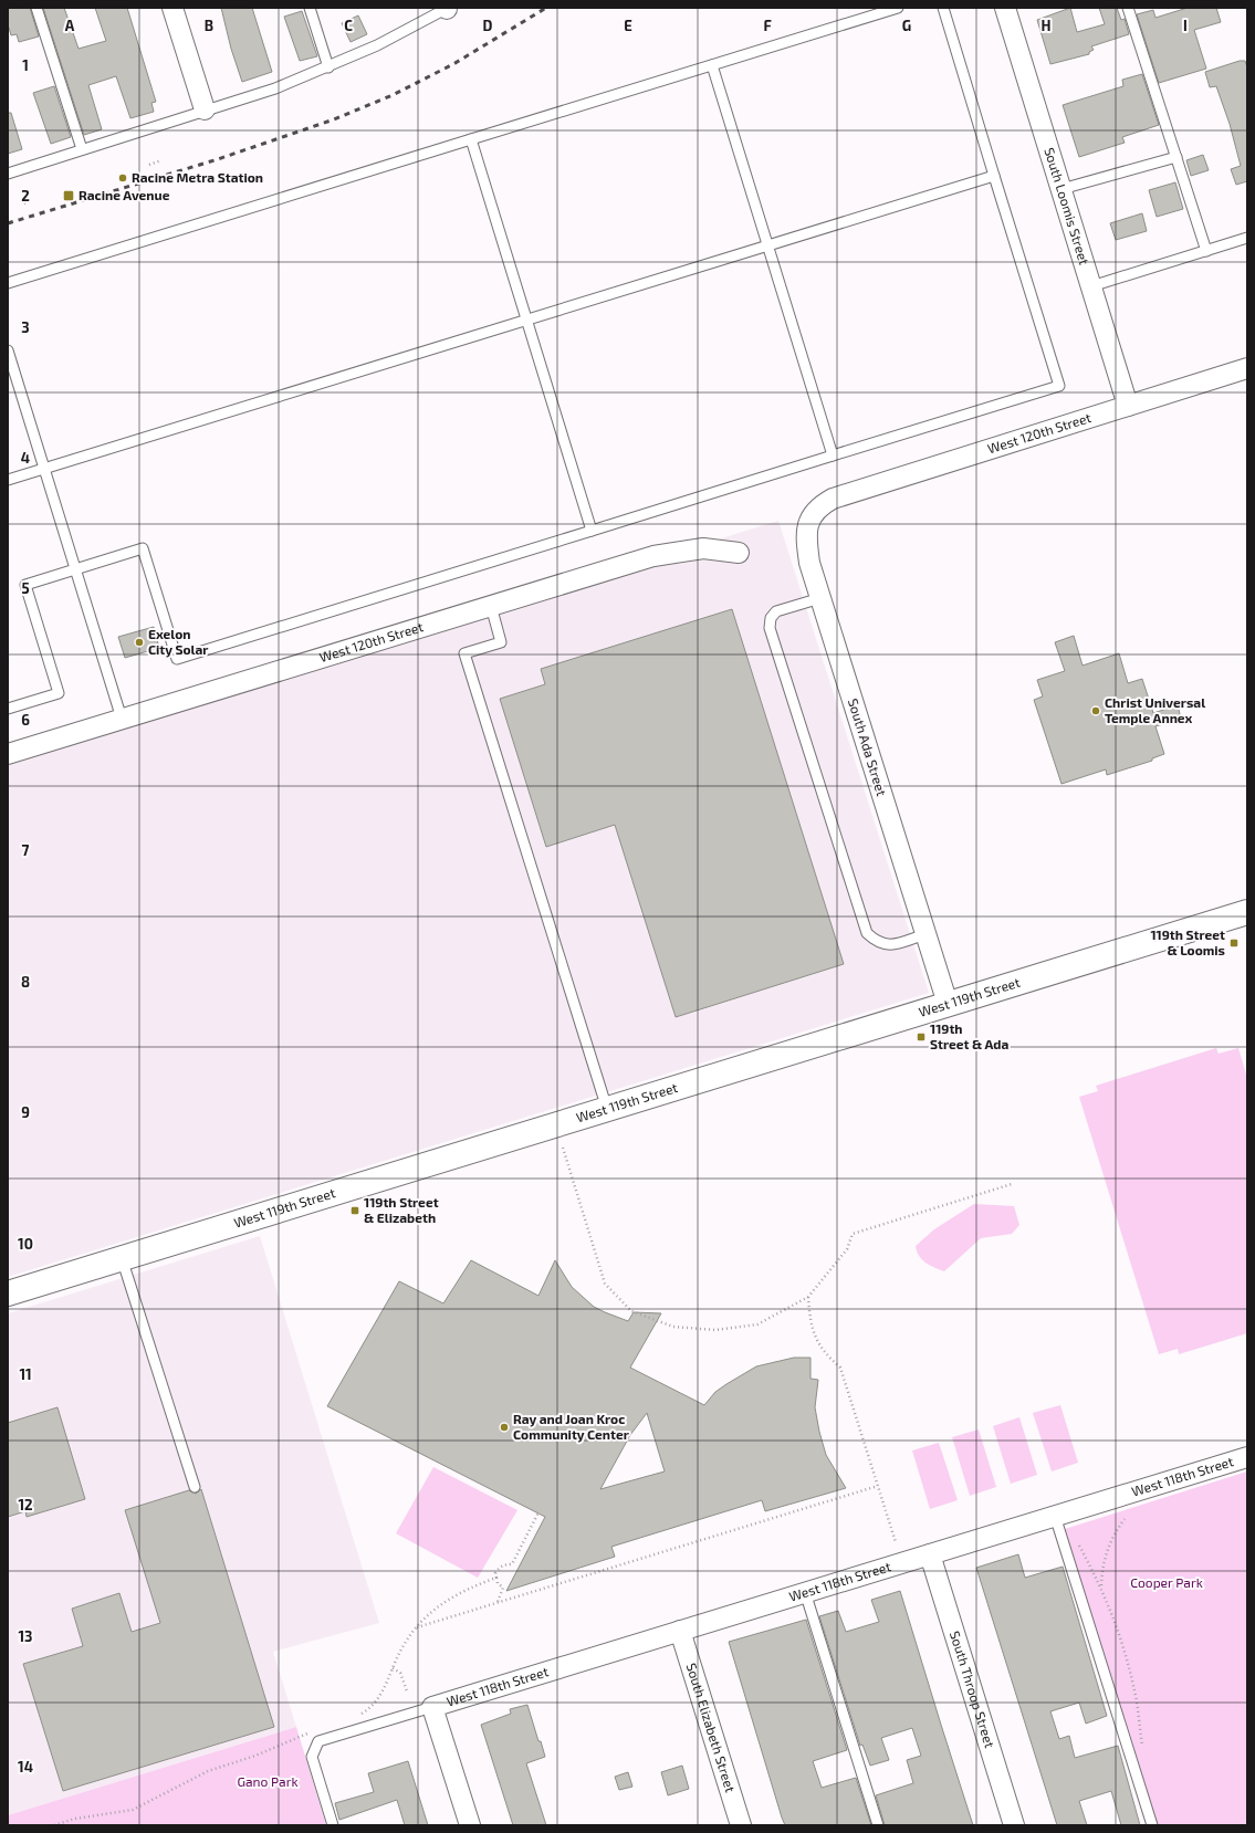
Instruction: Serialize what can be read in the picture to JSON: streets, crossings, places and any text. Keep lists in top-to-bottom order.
{
  "streets": {
    "street": [
      "South Loomis Street",
      "West 120th Street",
      "South Ada Street",
      "West 119th Street",
      "West 118th Street",
      "South Throop Street",
      "South Elizabeth Street"
    ]
  },
  "crossings": [
    ["South Loomis Street", "West 120th Street"],
    ["West 120th Street", "South Ada Street"],
    ["South Ada Street", "West 119th Street"],
    ["West 118th Street", "South Throop Street"],
    ["West 118th Street", "South Elizabeth Street"]
  ],
  "parks": ["Cooper Park", "Gano Park"],
  "places": {
    "other": [
      "Racine Metra Station",
      "Exelon City Solar",
      "Christ Universal Temple Annex",
      "Ray and Joan Kroc Community Center"
    ],
    "transit": [
      "Racine Avenue",
      "119th Street & Loomis",
      "119th Street & Ada",
      "119th Street & Elizabeth"
    ]
  },
  "grid": {
    "columns": [
      "A",
      "B",
      "C",
      "D",
      "E",
      "F",
      "G",
      "H",
      "I"
    ],
    "rows": [
      "1",
      "2",
      "3",
      "4",
      "5",
      "6",
      "7",
      "8",
      "9",
      "10",
      "11",
      "12",
      "13",
      "14"
    ]
  }
}
